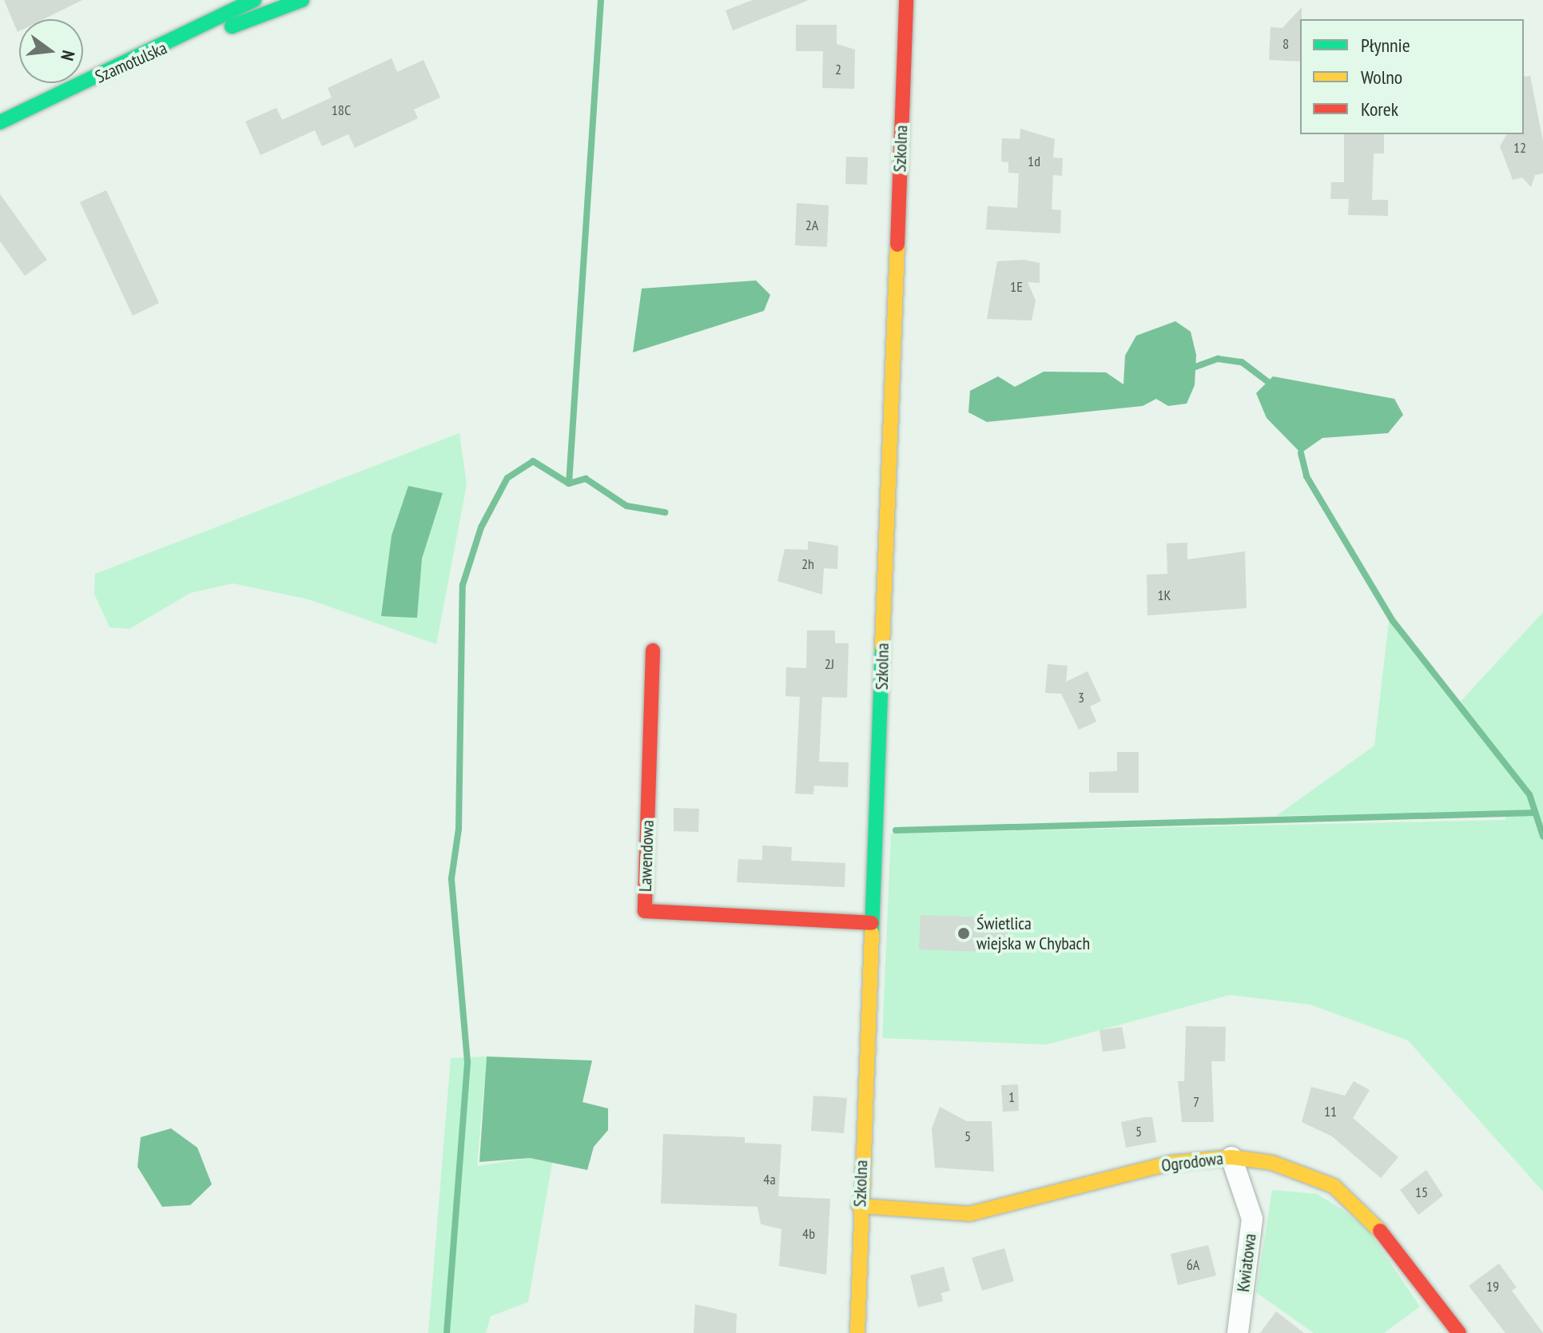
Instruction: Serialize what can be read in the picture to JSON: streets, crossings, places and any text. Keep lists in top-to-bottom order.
{
  "streets": {
    "street": [
      "Szamotulska",
      "Szkolna",
      "Lawendowa",
      "Ogrodowa",
      "Kwiatowa"
    ]
  },
  "crossings": [
    ["Szkolna", "Lawendowa"],
    ["Szkolna", "Ogrodowa"],
    ["Ogrodowa", "Kwiatowa"]
  ],
  "places": ["Świetlica wiejska w Chybach"],
  "house_numbers": [
    "8",
    "2",
    "18C",
    "12",
    "1d",
    "2A",
    "1E",
    "2h",
    "1K",
    "2J",
    "3",
    "1",
    "7",
    "11",
    "5",
    "5",
    "4a",
    "15",
    "4b",
    "6A",
    "19"
  ],
  "legend": ["Płynnie", "Wolno", "Korek"],
  "north": "right"
}
